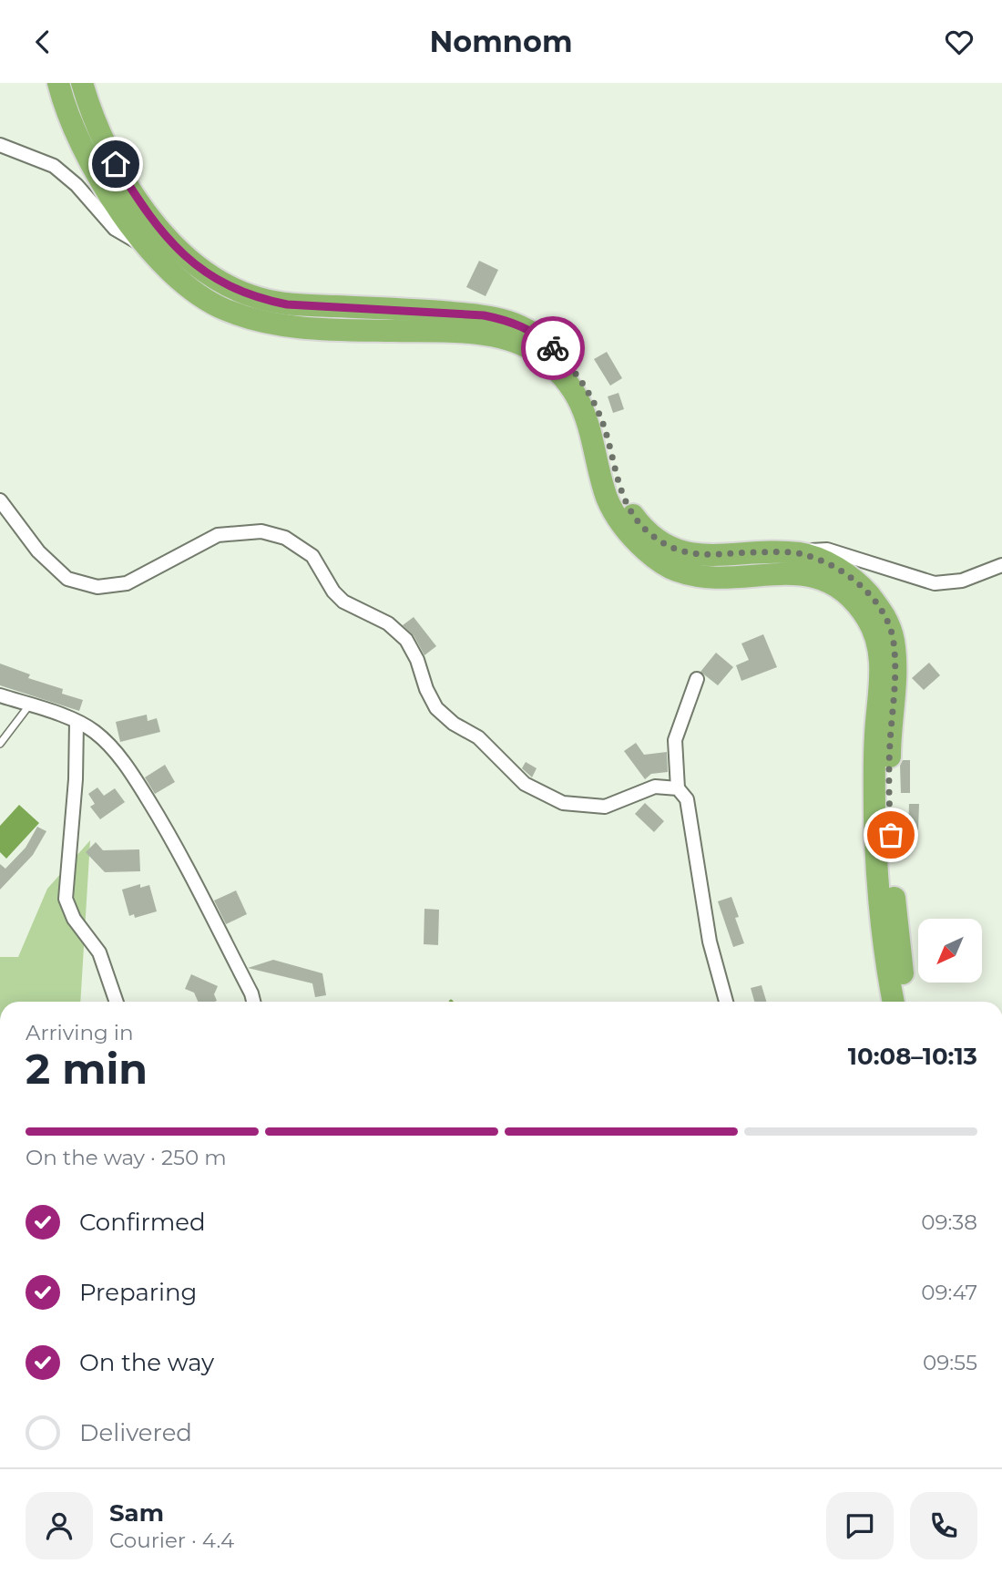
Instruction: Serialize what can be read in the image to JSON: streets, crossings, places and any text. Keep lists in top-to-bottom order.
{
  "north": "bottom left",
  "page": {
    "header": "Nomnom",
    "heading": ["2 min", "Arriving in", "10:08–10:13"],
    "panel": ["Sam", "Courier · 4.4"],
    "bar": "On the way · 250 m",
    "list": [
      ["Confirmed", "09:38"],
      ["Preparing", "09:47"],
      ["On the way", "09:55"],
      "Delivered"
    ]
  }
}
